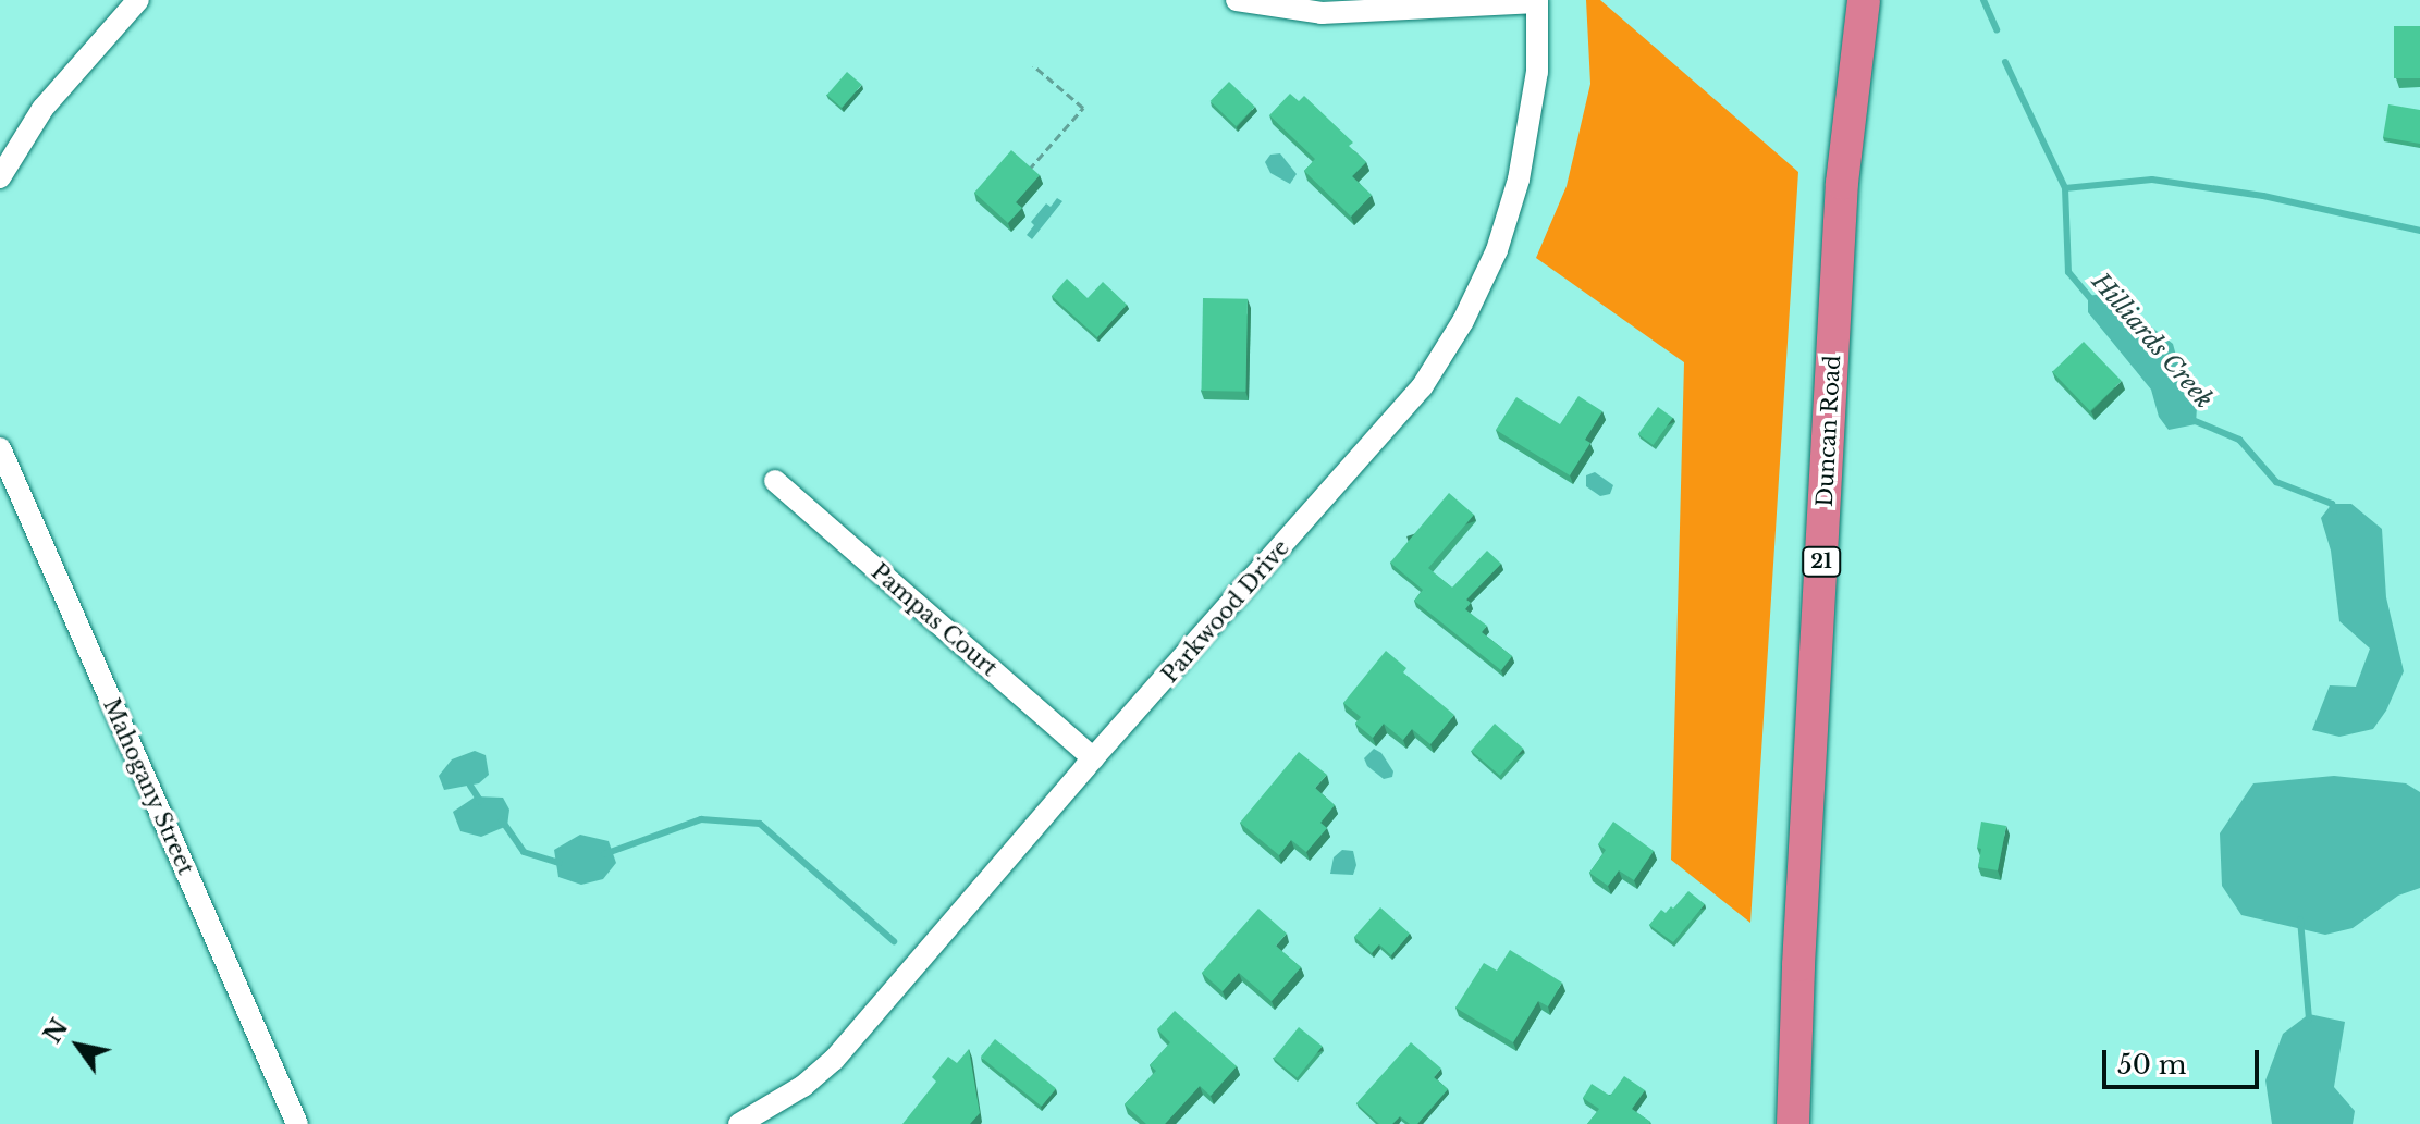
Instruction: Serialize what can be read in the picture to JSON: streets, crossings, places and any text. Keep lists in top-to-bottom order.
{
  "streets": {
    "highway": ["Duncan Road", "21"],
    "street": ["Parkwood Drive", "Pampas Court", "Mahogany Street"]
  },
  "crossings": [
    ["Parkwood Drive", "Pampas Court"]
  ],
  "water": ["Hilliards Creek"],
  "scale_bar": "50 m",
  "north": "top left"
}
